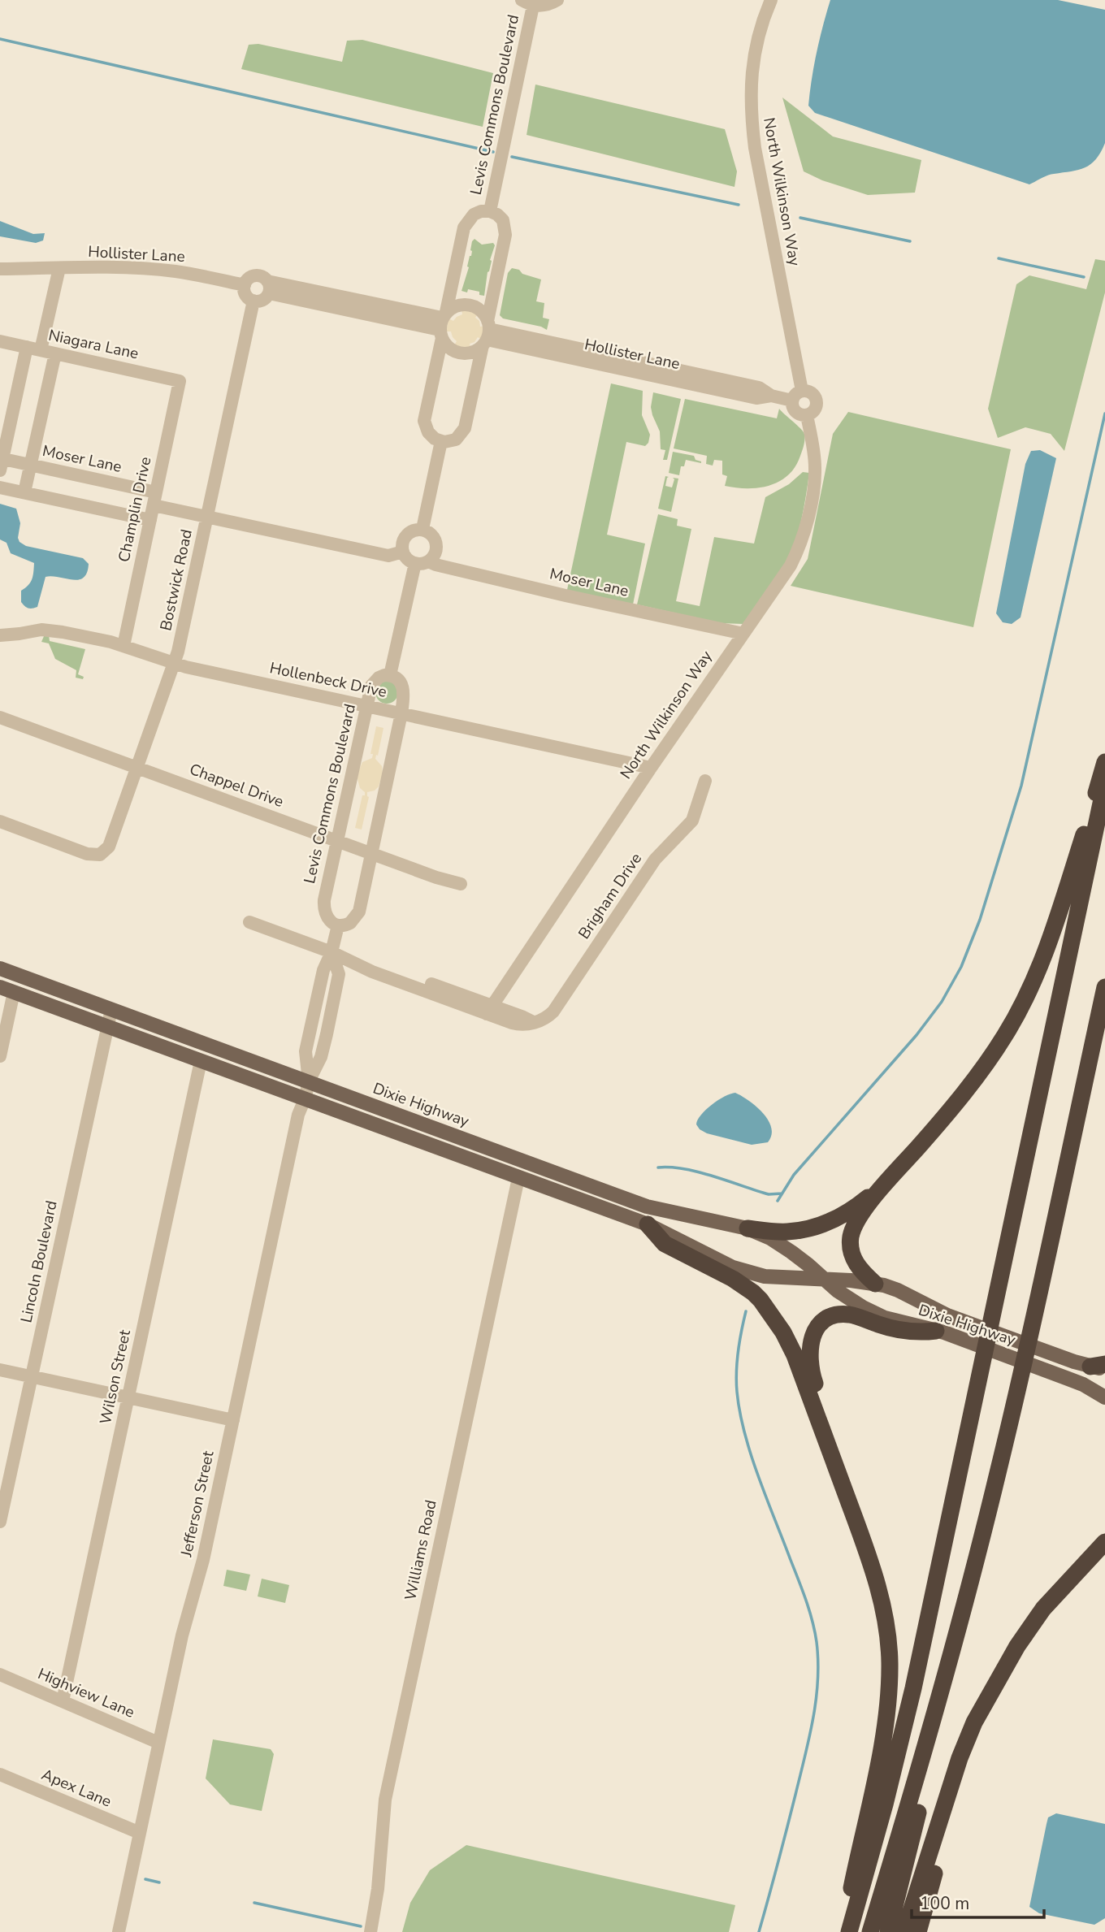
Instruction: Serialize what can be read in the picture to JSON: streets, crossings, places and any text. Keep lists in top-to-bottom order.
{
  "streets": {
    "main road": ["Dixie Highway"],
    "street": [
      "Levis Commons Boulevard",
      "North Wilkinson Way",
      "Hollister Lane",
      "Niagara Lane",
      "Moser Lane",
      "Champlin Drive",
      "Bostwick Road",
      "Hollenbeck Drive",
      "Chappel Drive",
      "Brigham Drive",
      "Lincoln Boulevard",
      "Wilson Street",
      "Jefferson Street",
      "Williams Road",
      "Highview Lane",
      "Apex Lane"
    ]
  },
  "crossings": [
    ["Levis Commons Boulevard", "Hollister Lane"],
    ["Levis Commons Boulevard", "Hollenbeck Drive"],
    ["Levis Commons Boulevard", "Chappel Drive"],
    ["North Wilkinson Way", "Hollister Lane"],
    ["North Wilkinson Way", "Moser Lane"],
    ["North Wilkinson Way", "Hollenbeck Drive"],
    ["North Wilkinson Way", "Brigham Drive"],
    ["Hollister Lane", "Bostwick Road"],
    ["Niagara Lane", "Champlin Drive"],
    ["Moser Lane", "Champlin Drive"],
    ["Moser Lane", "Bostwick Road"],
    ["Champlin Drive", "Hollenbeck Drive"],
    ["Bostwick Road", "Hollenbeck Drive"],
    ["Bostwick Road", "Chappel Drive"],
    ["Dixie Highway", "Lincoln Boulevard"],
    ["Dixie Highway", "Wilson Street"],
    ["Dixie Highway", "Jefferson Street"],
    ["Dixie Highway", "Williams Road"],
    ["Wilson Street", "Highview Lane"],
    ["Jefferson Street", "Highview Lane"],
    ["Jefferson Street", "Apex Lane"]
  ],
  "scale_bar": "100 m"
}
